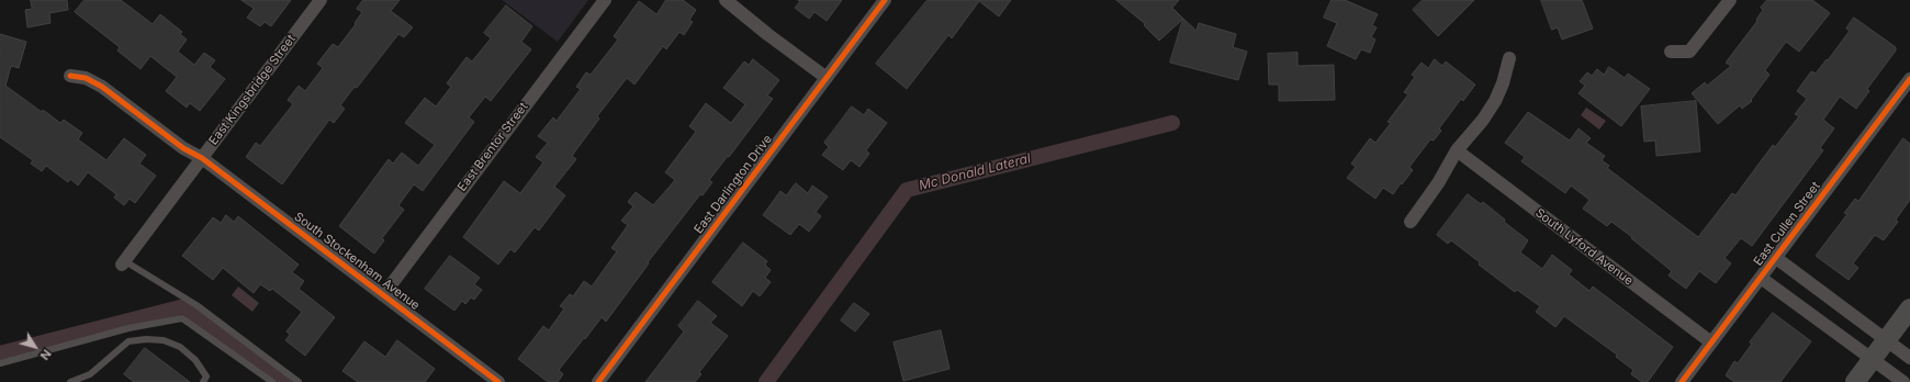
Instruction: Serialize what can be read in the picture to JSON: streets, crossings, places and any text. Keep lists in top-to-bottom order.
{
  "streets": {
    "street": [
      "East Kingsbridge Street",
      "East Brentor Street",
      "East Darlington Drive",
      "East Cullen Street",
      "South Lyford Avenue",
      "South Stockenham Avenue"
    ]
  },
  "crossings": [
    ["East Kingsbridge Street", "South Stockenham Avenue"],
    ["East Brentor Street", "South Stockenham Avenue"],
    ["East Cullen Street", "South Lyford Avenue"]
  ],
  "water": ["Mc Donald Lateral"],
  "north": "bottom right"
}
